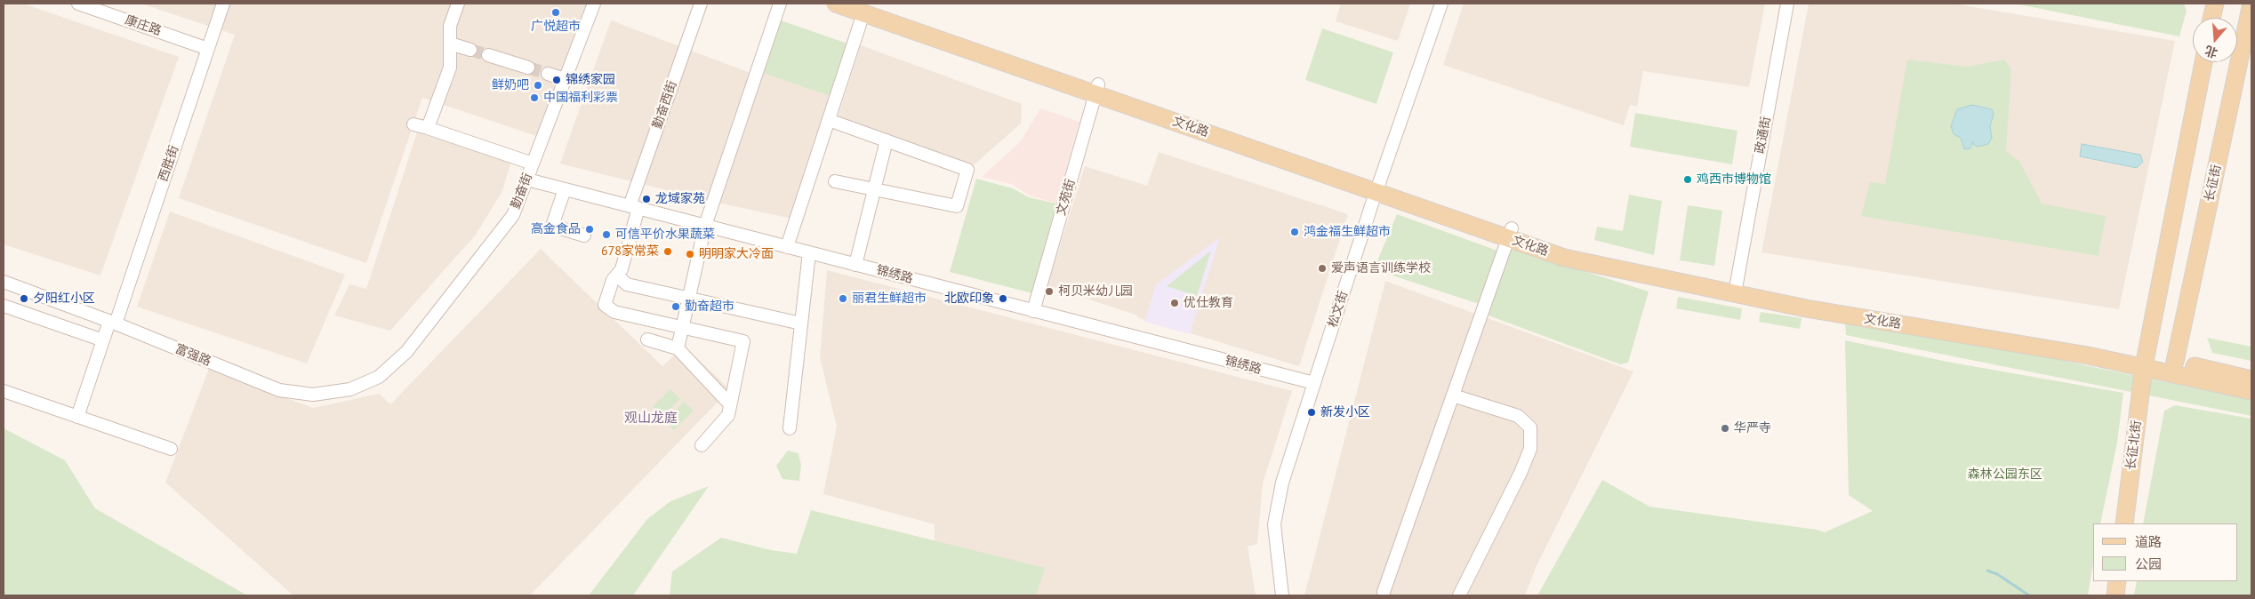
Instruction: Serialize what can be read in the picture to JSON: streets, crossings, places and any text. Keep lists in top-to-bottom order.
{
  "streets": {
    "main road": ["文化路", "长征街", "长征北街"],
    "street": [
      "康庄路",
      "勤奋西街",
      "政通街",
      "西胜街",
      "勤奋街",
      "文苑街",
      "锦绣路",
      "松文街",
      "富强路"
    ]
  },
  "crossings": [
    ["康庄路", "西胜街"],
    ["勤奋西街", "锦绣路"],
    ["文化路", "政通街"],
    ["文化路", "长征街"],
    ["文化路", "文苑街"],
    ["文化路", "松文街"],
    ["文化路", "长征北街"],
    ["西胜街", "富强路"],
    ["勤奋街", "锦绣路"],
    ["勤奋街", "富强路"],
    ["文苑街", "锦绣路"],
    ["锦绣路", "松文街"]
  ],
  "districts": ["观山龙庭"],
  "parks": ["森林公园东区"],
  "places": [
    "广悦超市",
    "锦绣家园",
    "鲜奶吧",
    "中国福利彩票",
    "鸡西市博物馆",
    "龙域家苑",
    "高金食品",
    "鸿金福生鲜超市",
    "可信平价水果蔬菜",
    "678家常菜",
    "明明家大冷面",
    "爱声语言训练学校",
    "柯贝米幼儿园",
    "夕阳红小区",
    "丽君生鲜超市",
    "北欧印象",
    "优仕教育",
    "勤奋超市",
    "新发小区",
    "华严寺"
  ],
  "legend": ["道路", "公园"],
  "north": "bottom"
}
